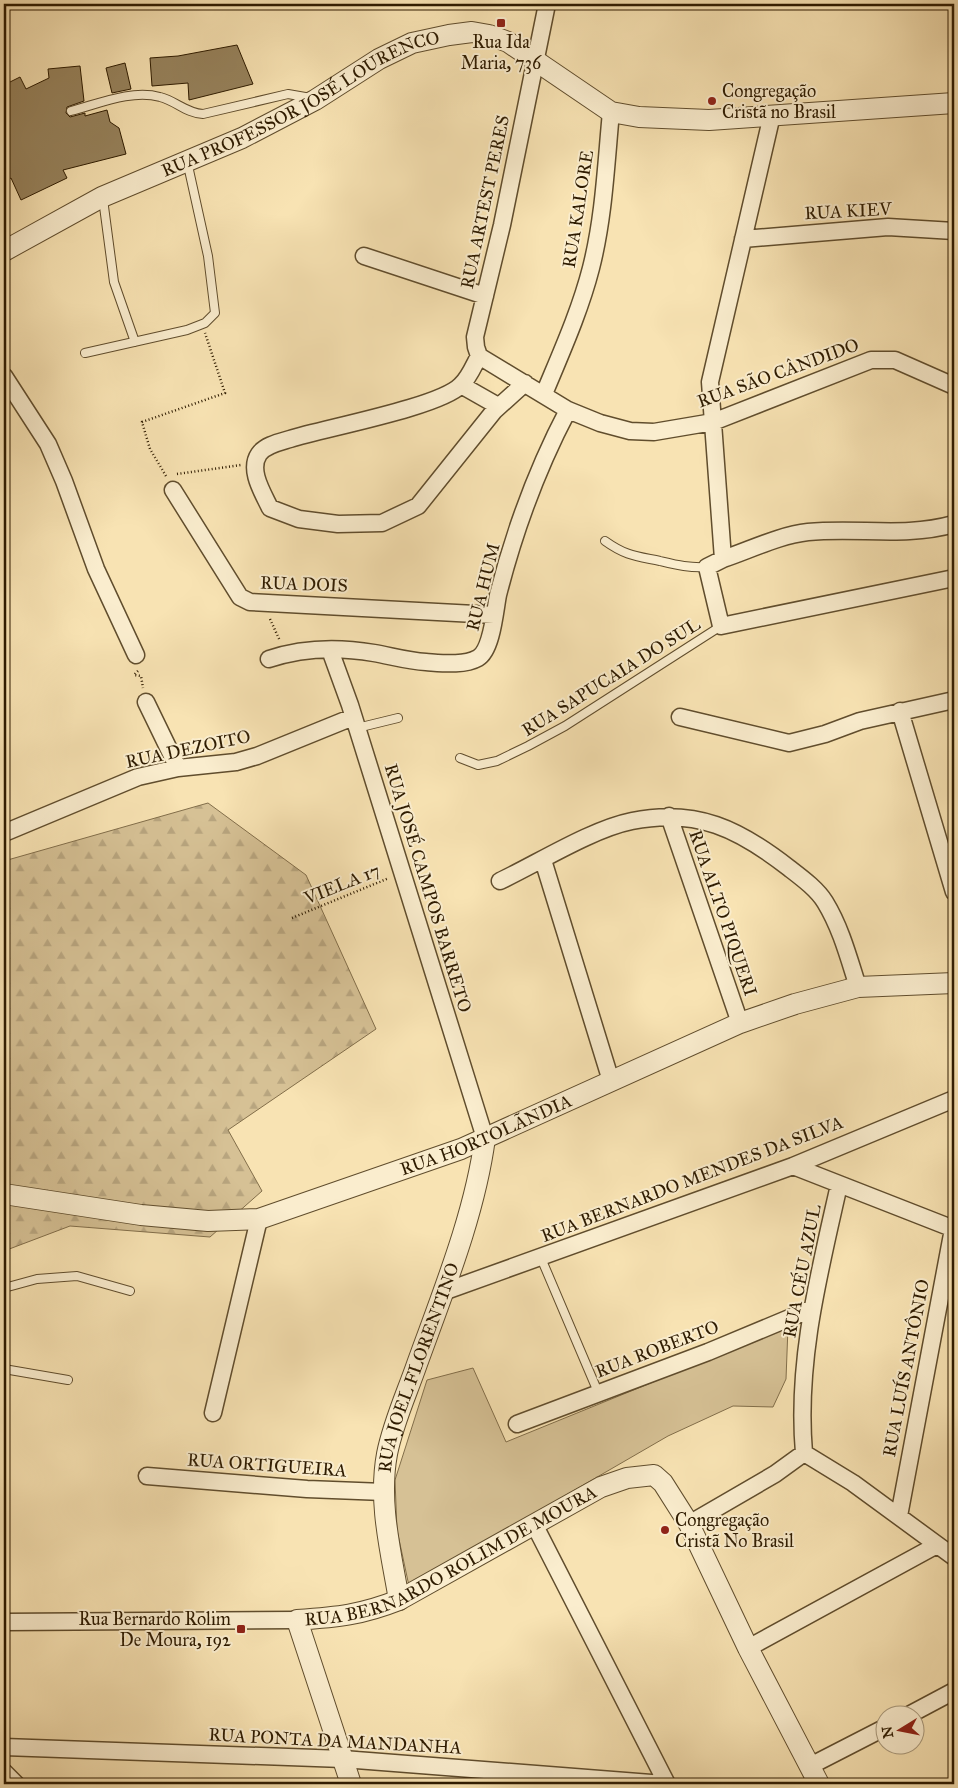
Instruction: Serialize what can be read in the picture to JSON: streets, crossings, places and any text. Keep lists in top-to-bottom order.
{
  "streets": {
    "street": [
      "RUA PROFESSOR JOSÉ LOURENCO",
      "RUA ARTEST PERES",
      "RUA KALORE",
      "RUA KIEV",
      "RUA SÃO CÂNDIDO",
      "RUA DOIS",
      "RUA HUM",
      "RUA DEZOITO",
      "RUA JOSÉ CAMPOS BARRETO",
      "RUA ALTO PIQUERI",
      "RUA HORTOLÃNDIA",
      "RUA BERNARDO MENDES DA SILVA",
      "RUA CÉU AZUL",
      "RUA ROBERTO",
      "RUA JOEL FLORENTINO",
      "RUA LUÍS ANTÔNIO",
      "RUA ORTIGUEIRA",
      "RUA BERNARDO ROLIM DE MOURA",
      "RUA PONTA DA MANDANHA"
    ],
    "lane": ["RUA SAPUCAIA DO SUL"],
    "path": ["VIELA 17"]
  },
  "crossings": [
    ["RUA PROFESSOR JOSÉ LOURENCO", "RUA ARTEST PERES"],
    ["RUA PROFESSOR JOSÉ LOURENCO", "RUA KALORE"],
    ["RUA KALORE", "RUA SÃO CÂNDIDO"],
    ["RUA SÃO CÂNDIDO", "RUA HUM"],
    ["RUA DOIS", "RUA HUM"],
    ["RUA HUM", "RUA JOSÉ CAMPOS BARRETO"],
    ["RUA DEZOITO", "RUA JOSÉ CAMPOS BARRETO"],
    ["VIELA 17", "RUA JOSÉ CAMPOS BARRETO"],
    ["RUA JOSÉ CAMPOS BARRETO", "RUA HORTOLÃNDIA"],
    ["RUA JOSÉ CAMPOS BARRETO", "RUA JOEL FLORENTINO"],
    ["RUA ALTO PIQUERI", "RUA HORTOLÃNDIA"],
    ["RUA HORTOLÃNDIA", "RUA JOEL FLORENTINO"],
    ["RUA BERNARDO MENDES DA SILVA", "RUA JOEL FLORENTINO"],
    ["RUA CÉU AZUL", "RUA ROBERTO"],
    ["RUA JOEL FLORENTINO", "RUA ORTIGUEIRA"],
    ["RUA JOEL FLORENTINO", "RUA BERNARDO ROLIM DE MOURA"]
  ],
  "places": {
    "transit": ["Rua Ida Maria, 736", "Rua Bernardo Rolim De Moura, 192"],
    "other": ["Congregação Cristã no Brasil", "Congregação Cristã No Brasil"]
  },
  "north": "left"
}
